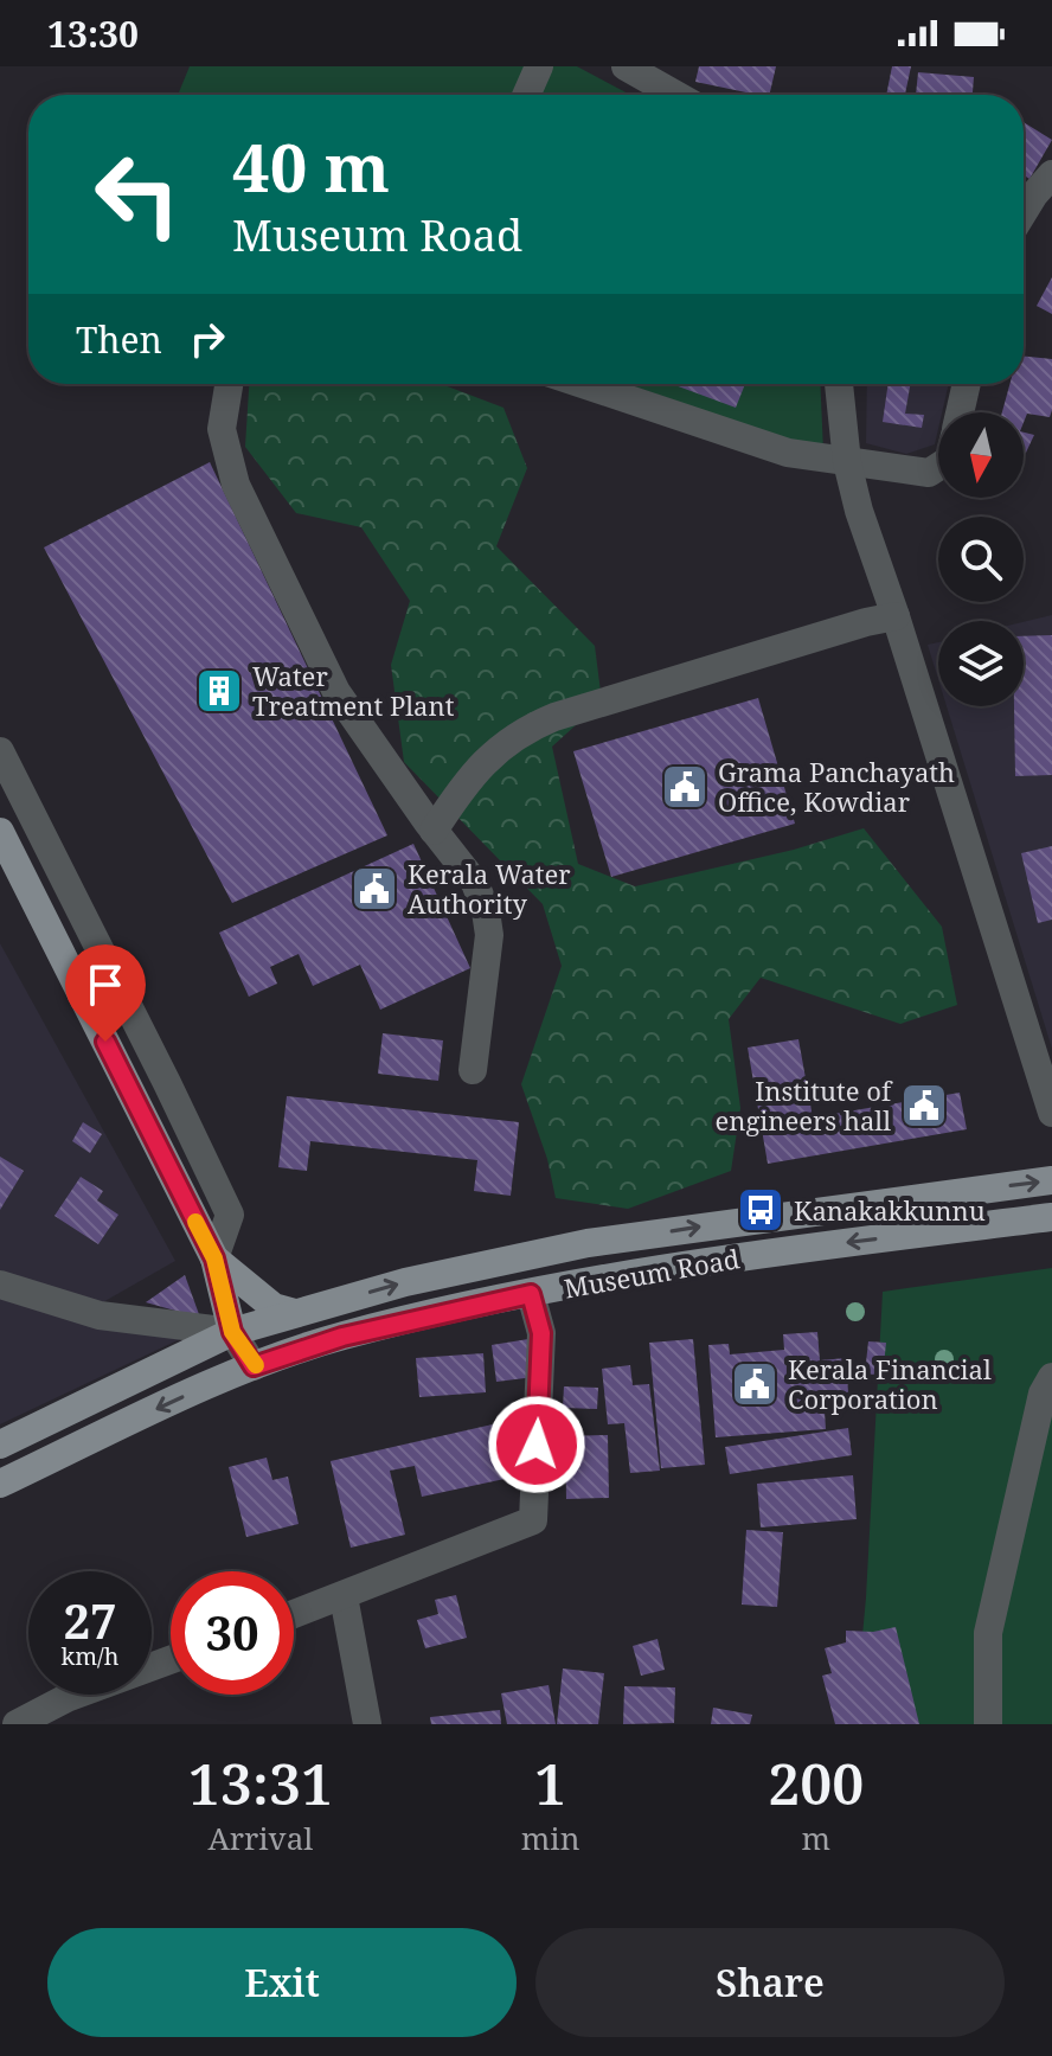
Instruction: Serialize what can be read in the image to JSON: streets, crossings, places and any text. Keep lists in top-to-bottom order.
{
  "streets": {
    "main road": ["Museum Road"]
  },
  "places": {
    "building": ["Water Treatment Plant"],
    "public building": [
      "Grama Panchayath Office, Kowdiar",
      "Kerala Water Authority",
      "Institute of engineers hall",
      "Kerala Financial Corporation"
    ],
    "bus stop": ["Kanakakkunnu"]
  },
  "north": "bottom",
  "page": {
    "status": "13:30",
    "turn": ["40 m", "Museum Road"],
    "then": "Then",
    "speed": "27 km/h",
    "limit": "30",
    "eta": [
      "13:31",
      "Arrival",
      "1",
      "min",
      "200",
      "m"
    ],
    "buttons": ["Exit", "Share"]
  }
}
